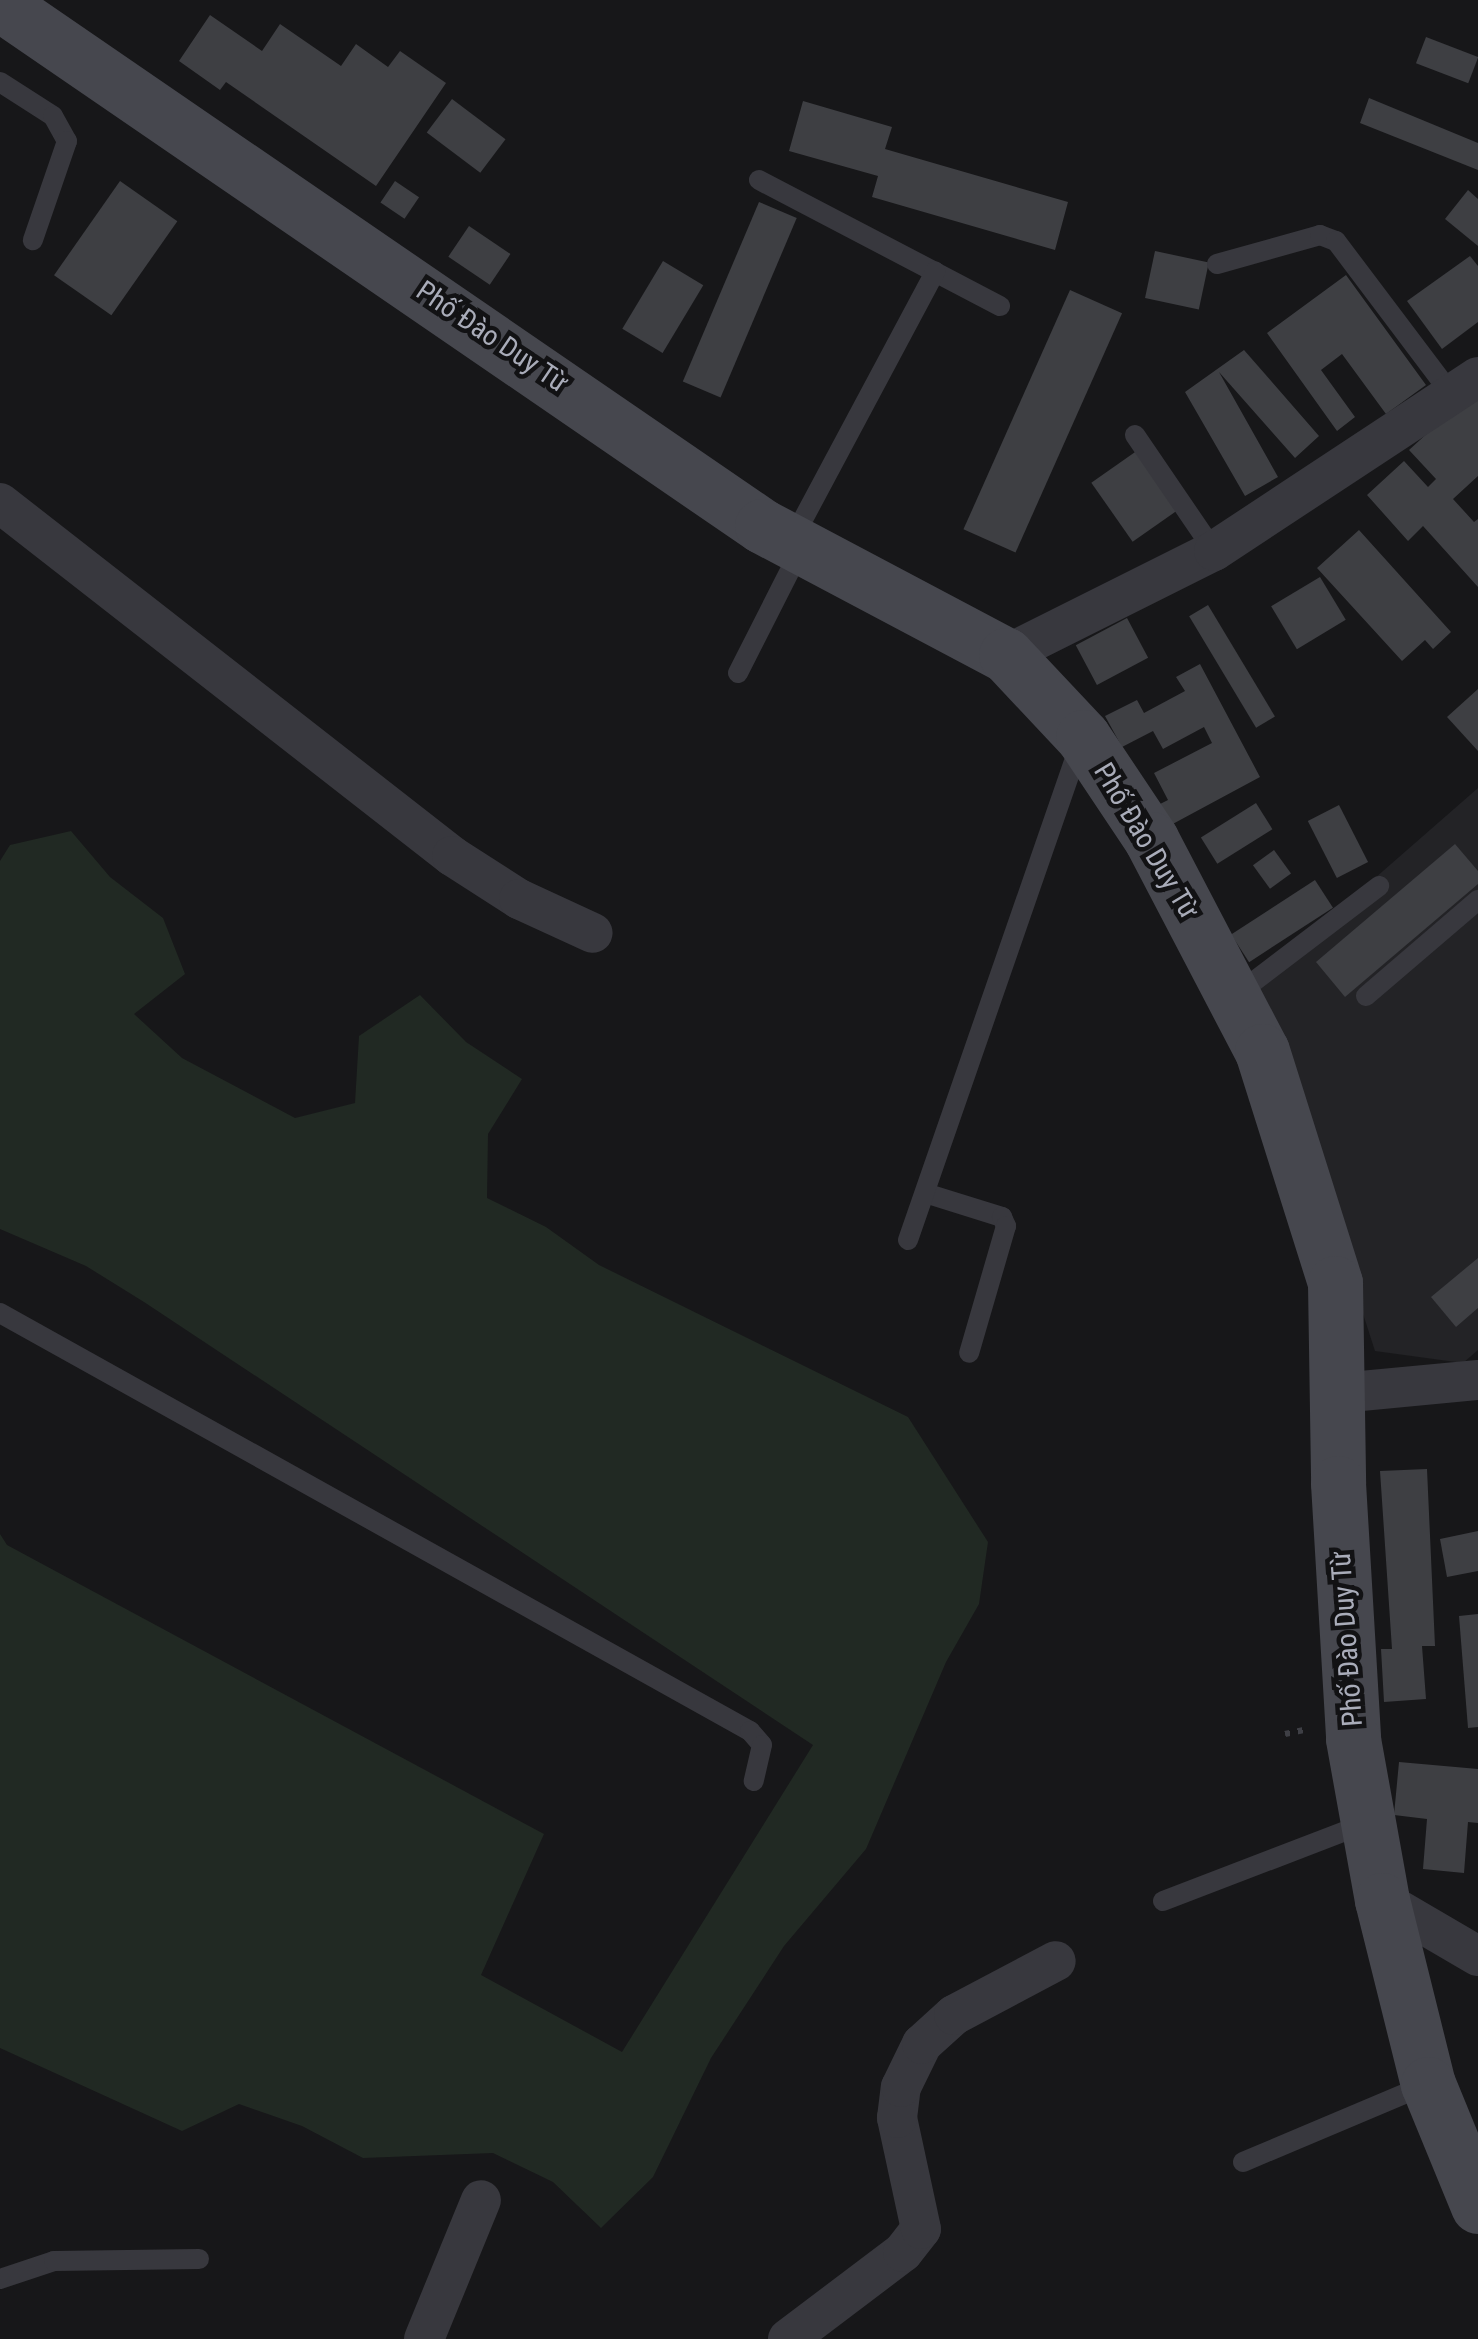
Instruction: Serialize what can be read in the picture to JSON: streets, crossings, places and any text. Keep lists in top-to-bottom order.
{
  "streets": {
    "street": ["Phố Đào Duy Từ"]
  }
}
